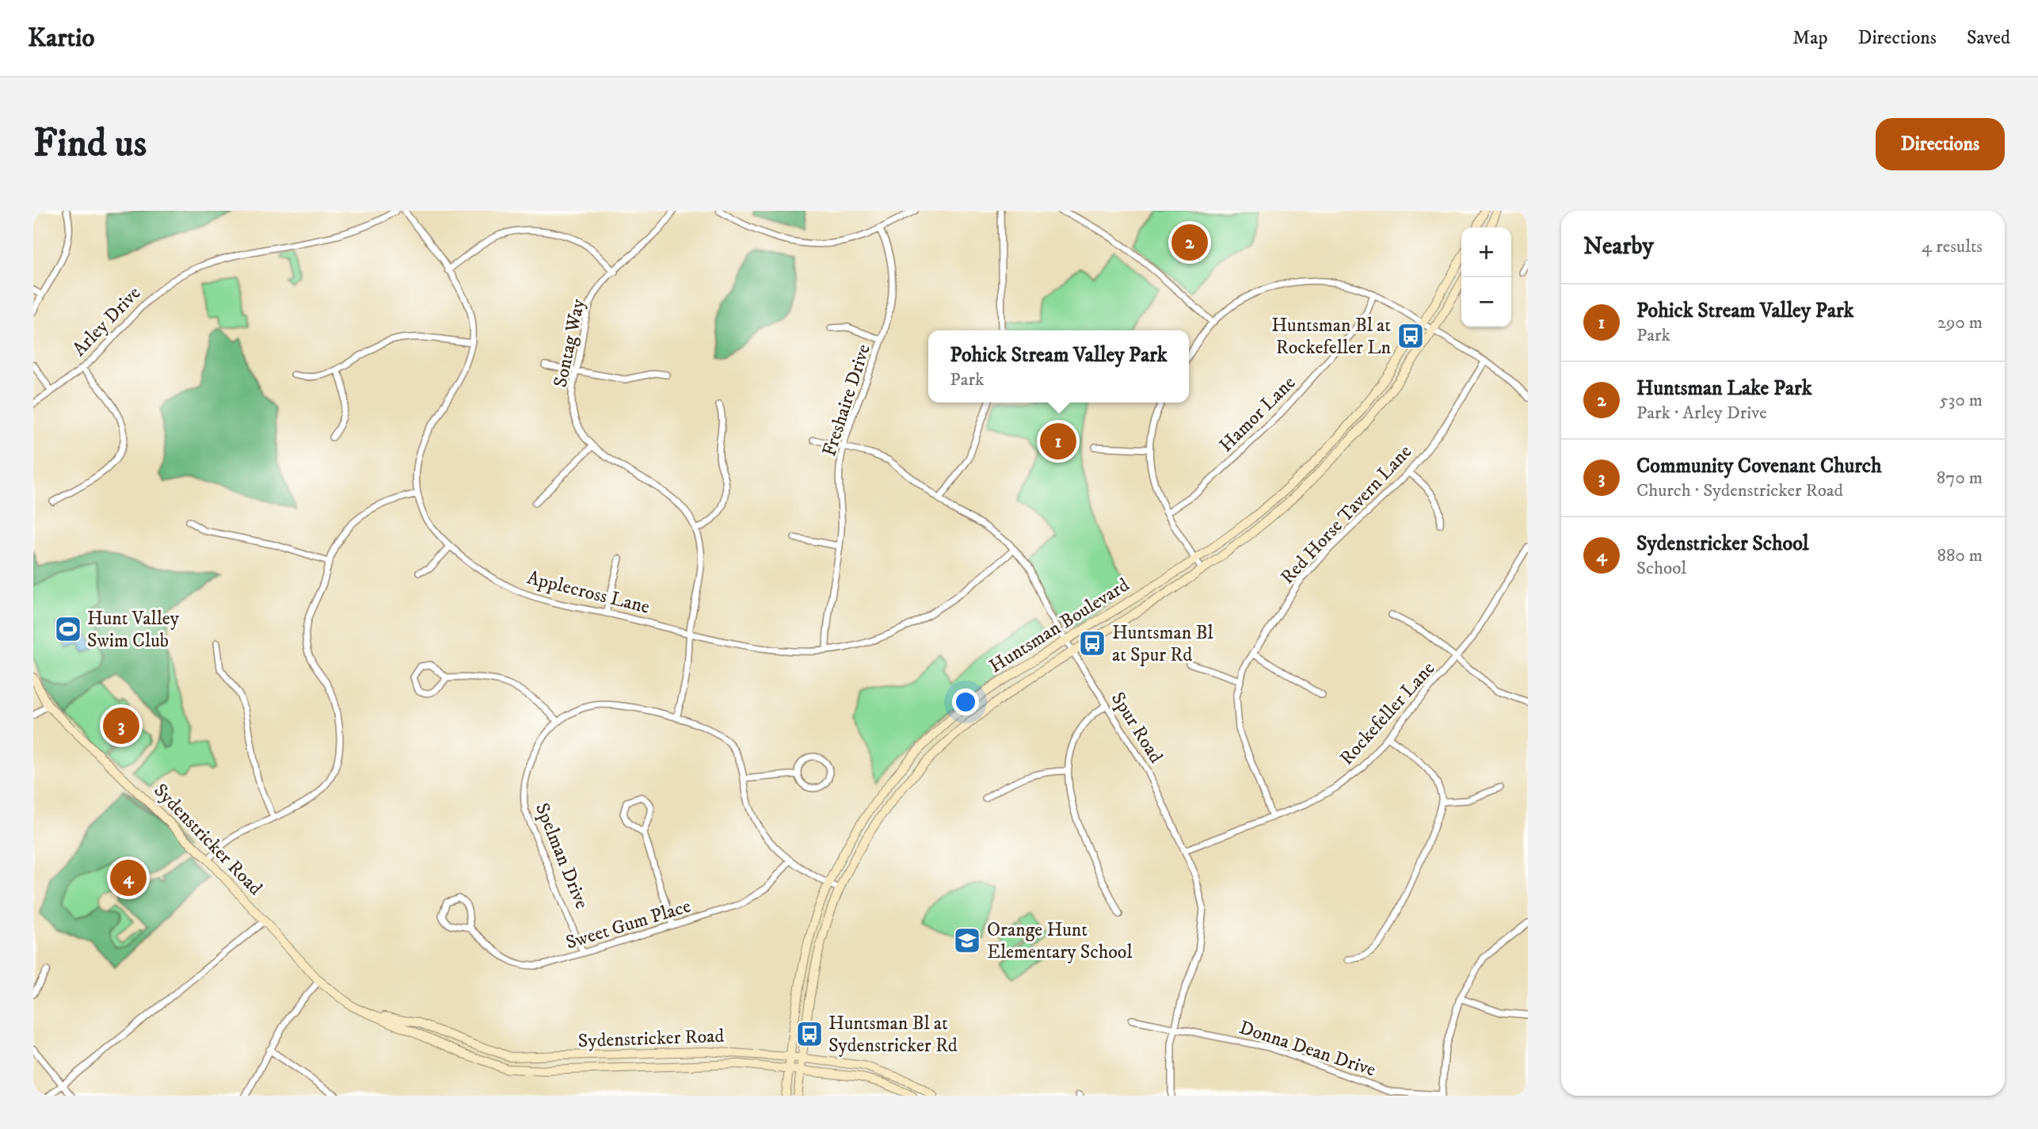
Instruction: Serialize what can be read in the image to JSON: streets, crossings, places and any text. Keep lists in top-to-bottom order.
{
  "streets": {
    "street": [
      "Arley Drive",
      "Sontag Way",
      "Freshaire Drive",
      "Hamor Lane",
      "Red Horse Tavern Lane",
      "Applecross Lane",
      "Huntsman Boulevard",
      "Rockefeller Lane",
      "Spur Road",
      "Sydenstricker Road",
      "Spelman Drive",
      "Sweet Gum Place",
      "Donna Dean Drive"
    ]
  },
  "crossings": [
    ["Sontag Way", "Applecross Lane"],
    ["Sontag Way", "Spelman Drive"],
    ["Freshaire Drive", "Applecross Lane"],
    ["Freshaire Drive", "Spur Road"],
    ["Red Horse Tavern Lane", "Rockefeller Lane"],
    ["Applecross Lane", "Spur Road"],
    ["Huntsman Boulevard", "Spur Road"],
    ["Huntsman Boulevard", "Sydenstricker Road"],
    ["Huntsman Boulevard", "Spelman Drive"],
    ["Rockefeller Lane", "Spur Road"],
    ["Spur Road", "Donna Dean Drive"],
    ["Spelman Drive", "Sweet Gum Place"]
  ],
  "places": {
    "bus stop": ["Huntsman Bl at Rockefeller Ln", "Huntsman Bl at Spur Rd", "Huntsman Bl at Sydenstricker Rd"],
    "sports": ["Hunt Valley Swim Club"],
    "school or university": ["Orange Hunt Elementary School"]
  },
  "page": {
    "header": "Kartio",
    "nav": ["Map", "Directions", "Saved"],
    "buttons": "Directions",
    "title": "Find us",
    "heading": ["Nearby", "4 results"],
    "pins": [
      "2",
      "1",
      "3",
      "4"
    ],
    "map_buttons": ["+", "−"],
    "list": [
      {
        "mark": "1",
        "name": "Pohick Stream Valley Park",
        "note": "Park",
        "value": "290 m"
      },
      {
        "mark": "2",
        "name": "Huntsman Lake Park",
        "note": "Park · Arley Drive",
        "value": "530 m"
      },
      {
        "mark": "3",
        "name": "Community Covenant Church",
        "note": "Church · Sydenstricker Road",
        "value": "870 m"
      },
      {
        "mark": "4",
        "name": "Sydenstricker School",
        "note": "School",
        "value": "880 m"
      }
    ],
    "popup": ["Pohick Stream Valley Park", "Park"]
  }
}
